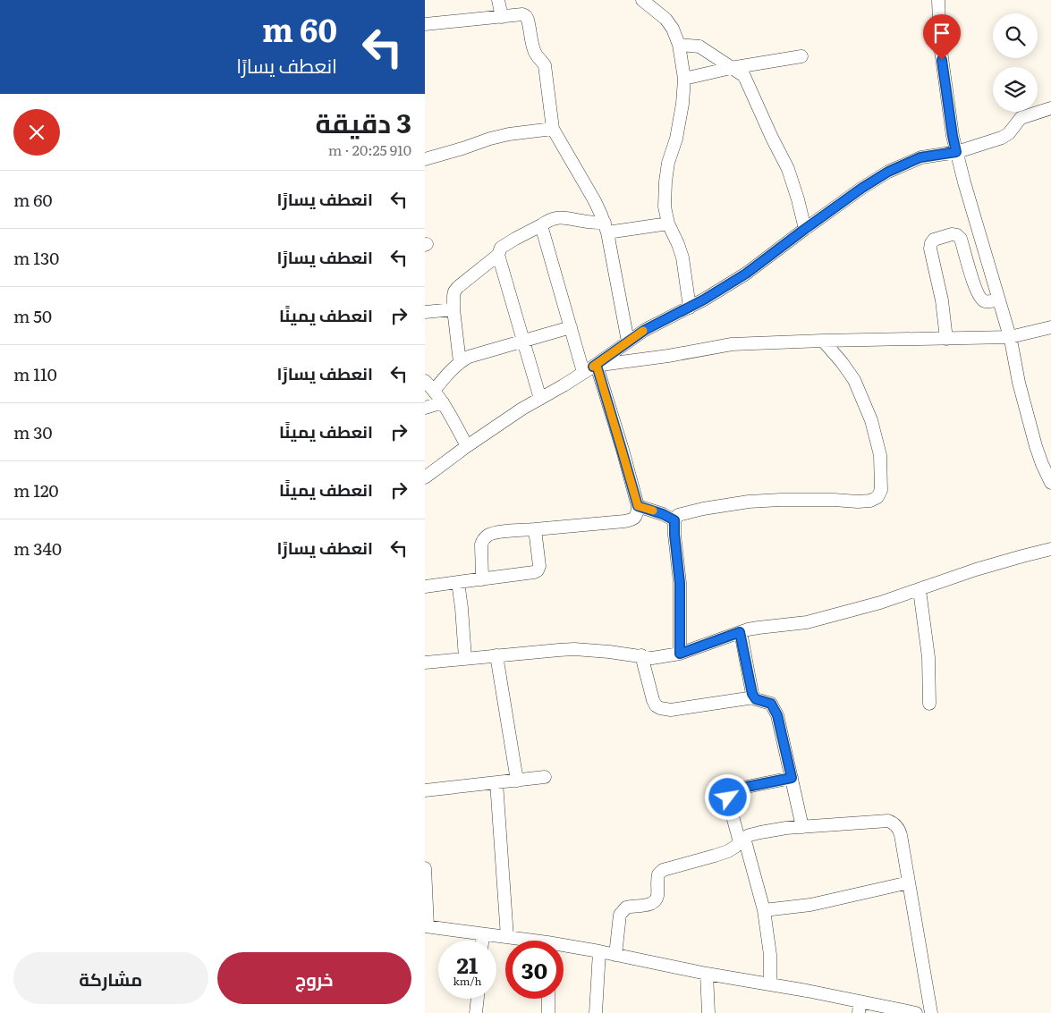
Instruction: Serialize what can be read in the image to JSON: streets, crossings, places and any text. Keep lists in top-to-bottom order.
{
  "page": {
    "turn": ["60 m", "انعطف يسارًا"],
    "heading": ["3 دقيقة", "910 m · 20:25"],
    "list": [
      {
        "name": "انعطف يسارًا",
        "value": "60 m"
      },
      {
        "name": "انعطف يسارًا",
        "value": "130 m"
      },
      {
        "name": "انعطف يمينًا",
        "value": "50 m"
      },
      {
        "name": "انعطف يسارًا",
        "value": "110 m"
      },
      {
        "name": "انعطف يمينًا",
        "value": "30 m"
      },
      {
        "name": "انعطف يمينًا",
        "value": "120 m"
      },
      {
        "name": "انعطف يسارًا",
        "value": "340 m"
      }
    ],
    "speed": "21 km/h",
    "limit": "30",
    "buttons": ["خروج", "مشاركة"]
  }
}
